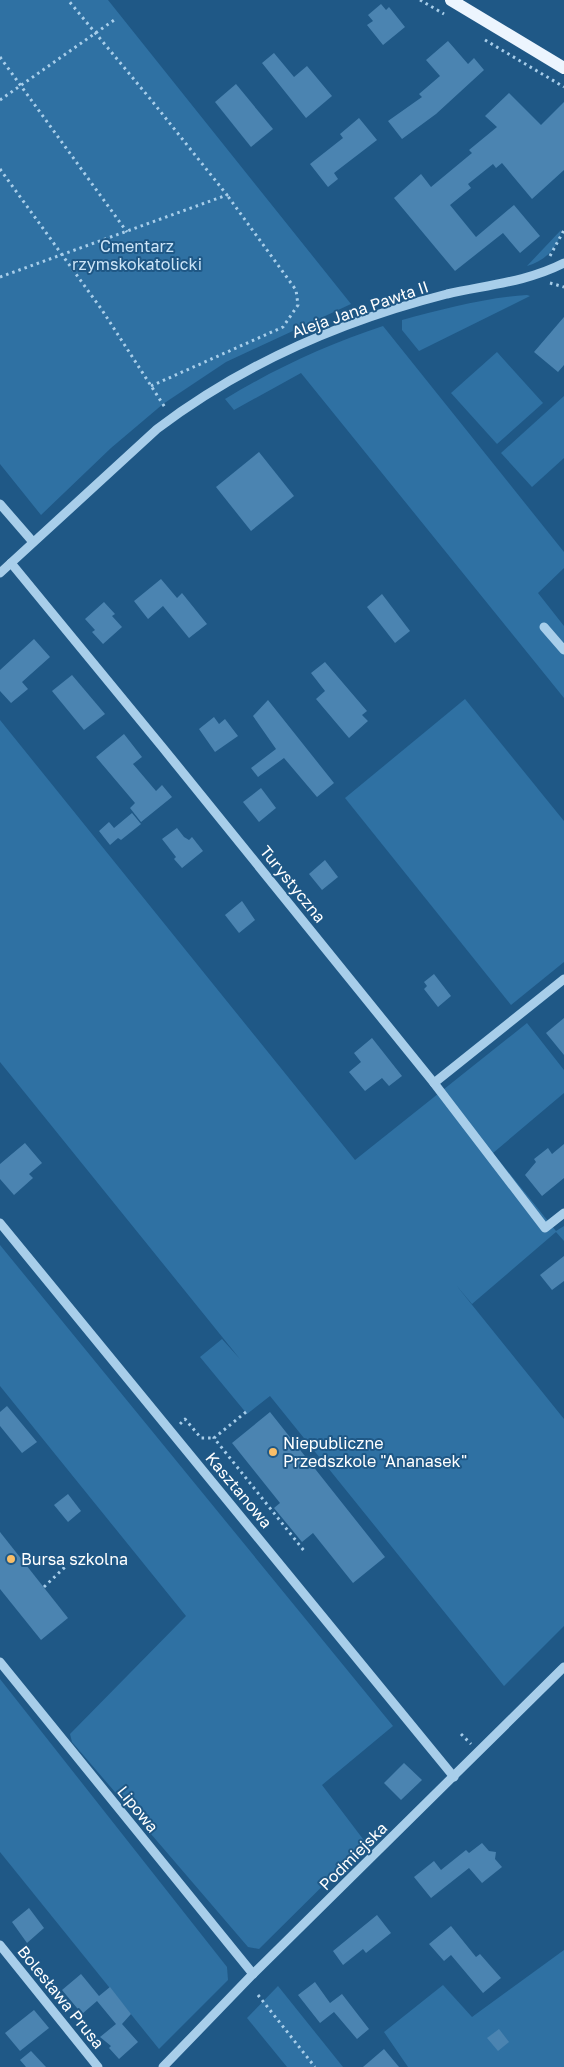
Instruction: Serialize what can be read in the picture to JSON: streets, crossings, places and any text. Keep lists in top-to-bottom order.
{
  "streets": {
    "street": [
      "Aleja Jana Pawła II",
      "Turystyczna",
      "Kasztanowa",
      "Lipowa",
      "Podmiejska",
      "Bolesława Prusa"
    ]
  },
  "crossings": [
    ["Aleja Jana Pawła II", "Turystyczna"],
    ["Kasztanowa", "Podmiejska"],
    ["Lipowa", "Podmiejska"]
  ],
  "parks": ["Cmentarz rzymskokatolicki"],
  "places": ["Niepubliczne Przedszkole \"Ananasek\"", "Bursa szkolna"]
}
